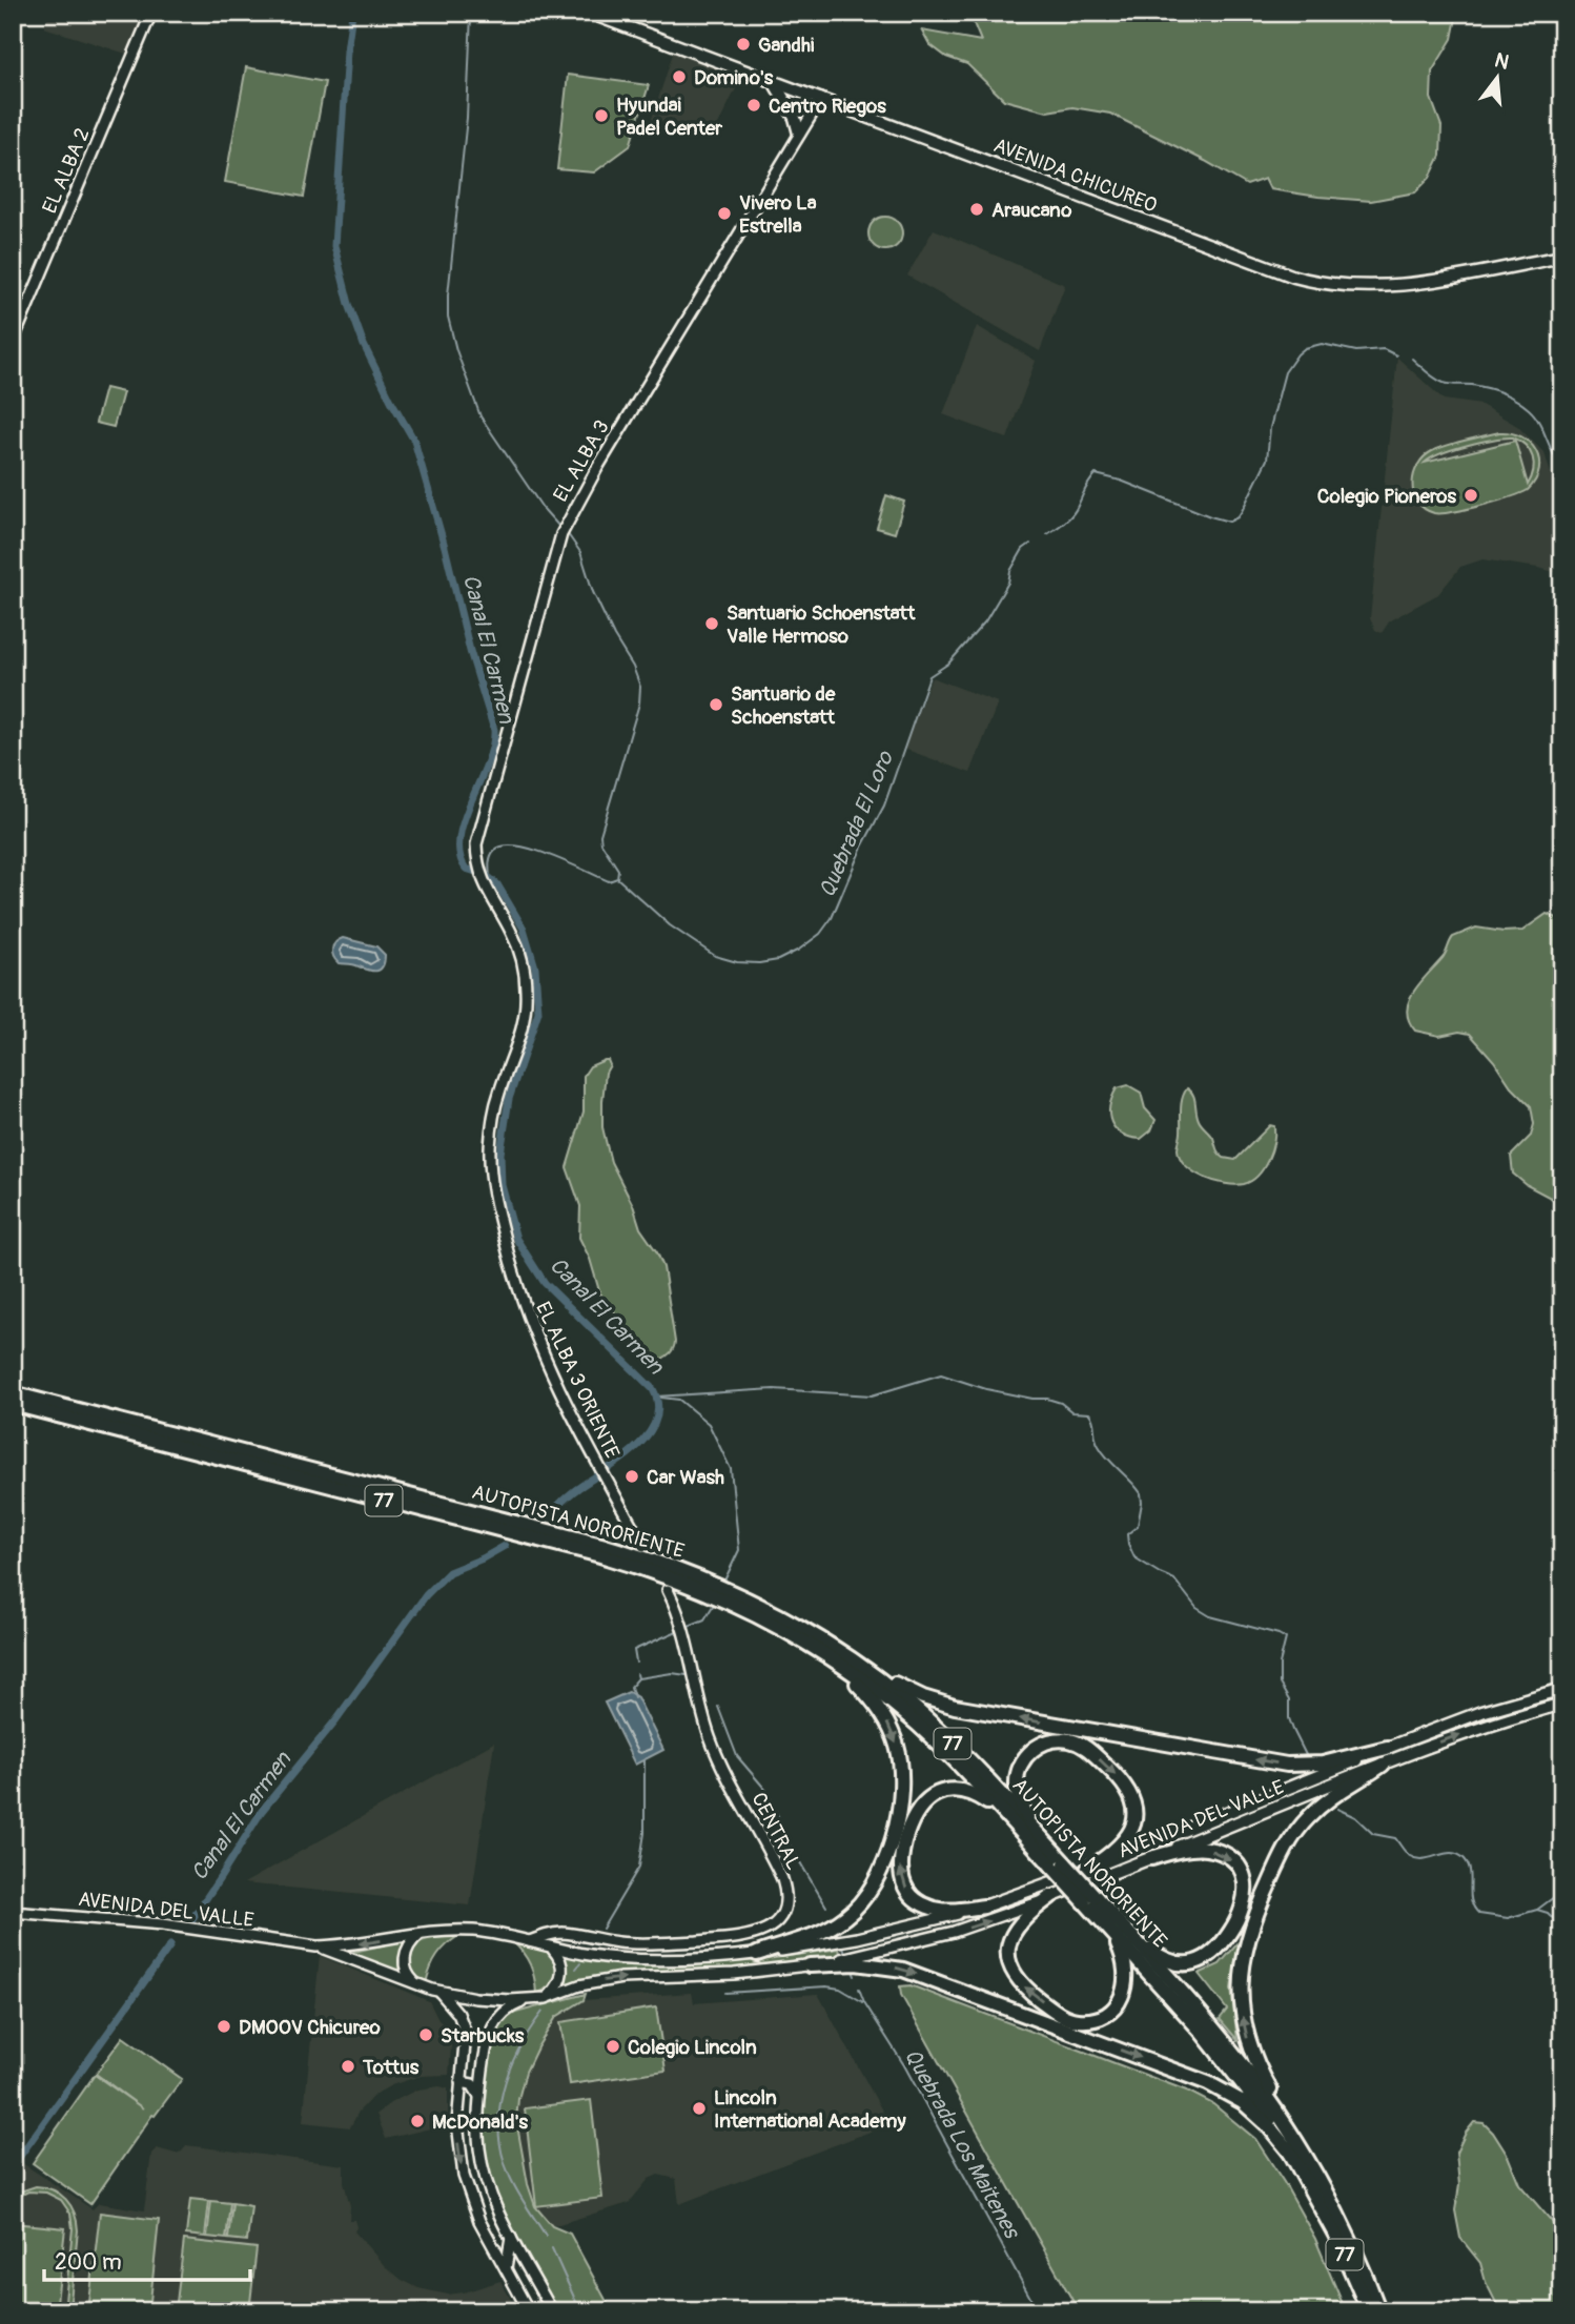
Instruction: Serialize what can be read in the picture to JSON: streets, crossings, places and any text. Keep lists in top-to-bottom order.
{
  "streets": {
    "highway": ["77", "AUTOPISTA NORORIENTE"],
    "main road": ["AVENIDA CHICUREO", "AVENIDA DEL VALLE"],
    "street": [
      "EL ALBA 2",
      "EL ALBA 3",
      "EL ALBA 3 ORIENTE",
      "CENTRAL"
    ]
  },
  "crossings": [
    ["AVENIDA CHICUREO", "EL ALBA 3"],
    ["EL ALBA 3", "EL ALBA 3 ORIENTE"],
    ["AVENIDA DEL VALLE", "CENTRAL"]
  ],
  "water": ["Canal El Carmen", "Quebrada El Loro", "Quebrada Los Maitenes"],
  "places": [
    "Gandhi",
    "Domino's",
    "Centro Riegos",
    "Hyundai Padel Center",
    "Araucano",
    "Vivero La Estrella",
    "Colegio Pioneros",
    "Santuario Schoenstatt Valle Hermoso",
    "Santuario de Schoenstatt",
    "Car Wash",
    "DMOOV Chicureo",
    "Starbucks",
    "Colegio Lincoln",
    "Tottus",
    "Lincoln International Academy",
    "McDonald's"
  ],
  "scale_bar": "200 m",
  "north": "top"
}
